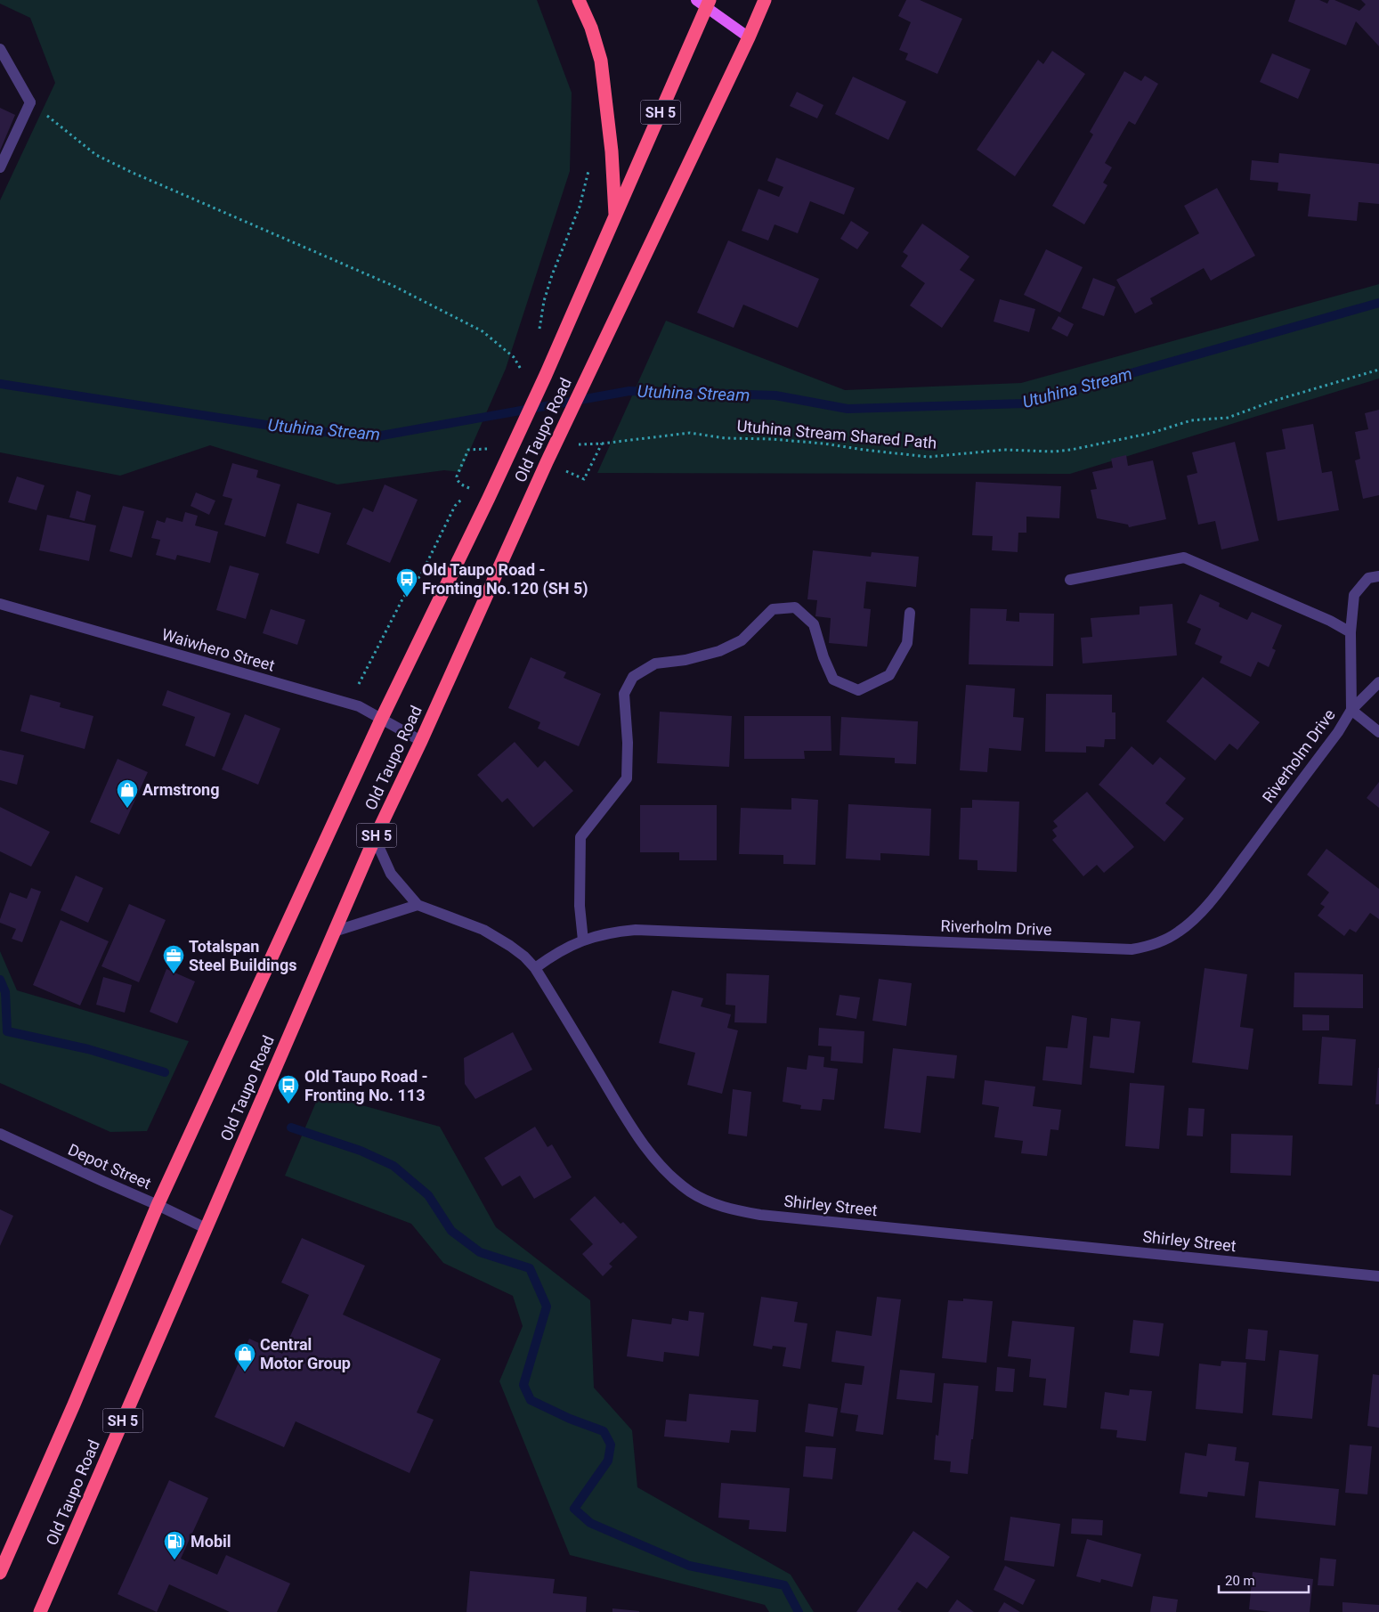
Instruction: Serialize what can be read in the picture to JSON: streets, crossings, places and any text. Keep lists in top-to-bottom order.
{
  "streets": {
    "highway": ["SH 5", "Old Taupo Road"],
    "street": [
      "Waiwhero Street",
      "Riverholm Drive",
      "Depot Street",
      "Shirley Street"
    ],
    "path": ["Utuhina Stream Shared Path"]
  },
  "crossings": [
    ["Old Taupo Road", "Waiwhero Street"],
    ["Old Taupo Road", "Depot Street"],
    ["Old Taupo Road", "Shirley Street"],
    ["Riverholm Drive", "Shirley Street"]
  ],
  "water": ["Utuhina Stream"],
  "places": {
    "bus stop": ["Old Taupo Road - Fronting No.120 (SH 5)", "Old Taupo Road - Fronting No. 113"],
    "shop": ["Armstrong", "Central Motor Group"],
    "office": ["Totalspan Steel Buildings"],
    "fuel station": ["Mobil"]
  },
  "scale_bar": "20 m"
}
